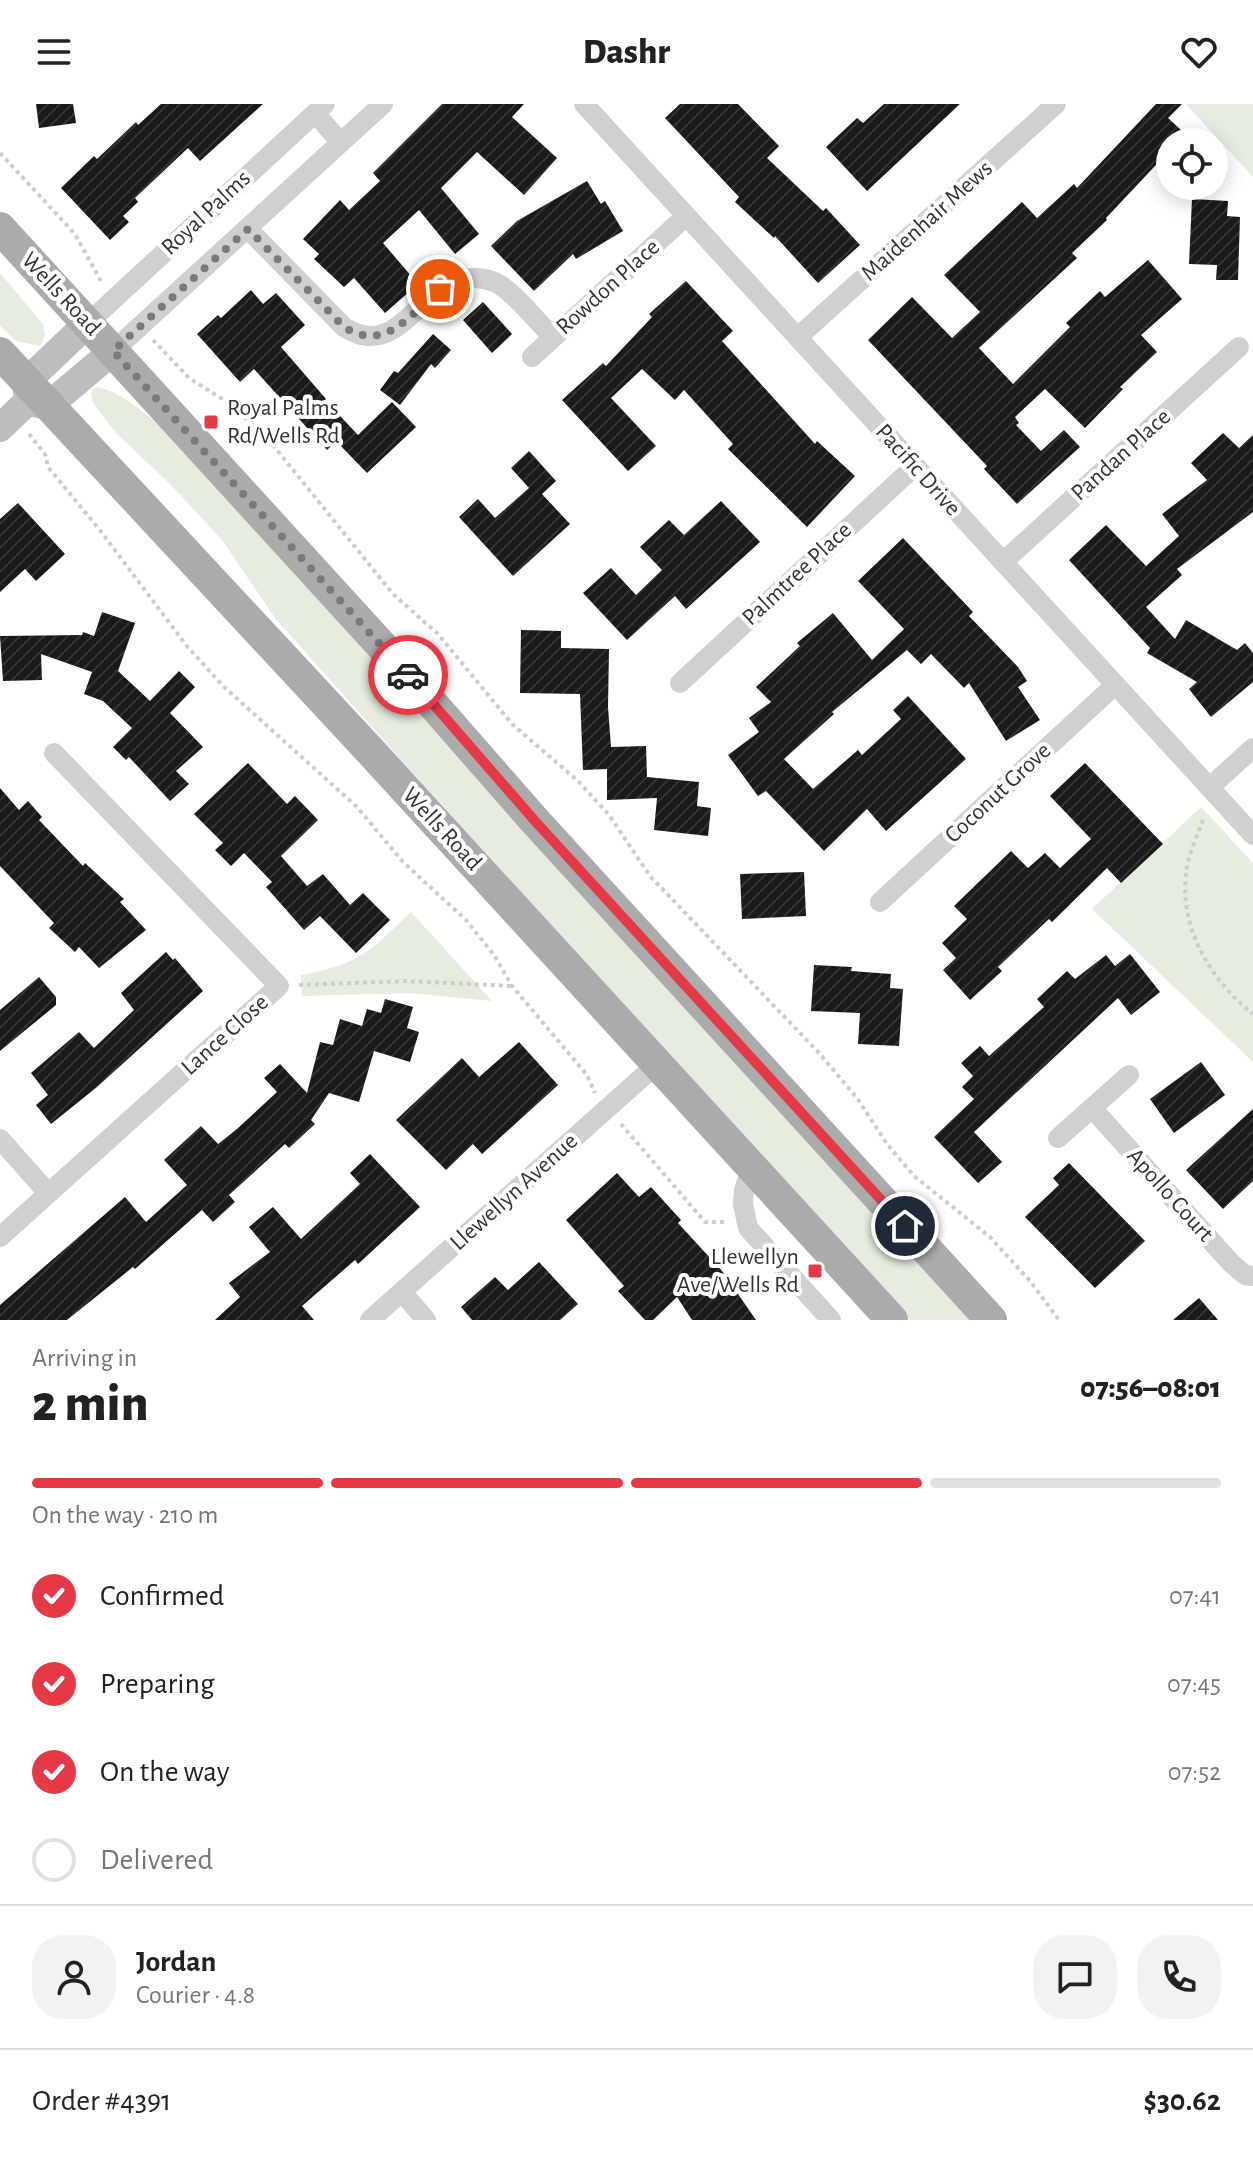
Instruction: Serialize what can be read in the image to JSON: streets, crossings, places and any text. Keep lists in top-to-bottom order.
{
  "streets": {
    "main road": ["Wells Road"],
    "street": [
      "Royal Palms",
      "Maidenhair Mews",
      "Rowdon Place",
      "Pandan Place",
      "Pacific Drive",
      "Palmtree Place",
      "Coconut Grove",
      "Lance Close",
      "Llewellyn Avenue",
      "Apollo Court"
    ]
  },
  "crossings": [
    ["Royal Palms", "Wells Road"],
    ["Maidenhair Mews", "Pacific Drive"],
    ["Rowdon Place", "Pacific Drive"],
    ["Wells Road", "Llewellyn Avenue"],
    ["Pandan Place", "Pacific Drive"],
    ["Pacific Drive", "Palmtree Place"],
    ["Pacific Drive", "Coconut Grove"]
  ],
  "places": {
    "transit": ["Royal Palms Rd/Wells Rd", "Llewellyn Ave/Wells Rd"]
  },
  "page": {
    "header": "Dashr",
    "heading": ["2 min", "Arriving in", "07:56–08:01"],
    "panel": [
      "Jordan",
      "Courier · 4.8",
      "Order #4391",
      "$30.62"
    ],
    "bar": "On the way · 210 m",
    "list": [
      ["Confirmed", "07:41"],
      ["Preparing", "07:45"],
      ["On the way", "07:52"],
      "Delivered"
    ]
  }
}
